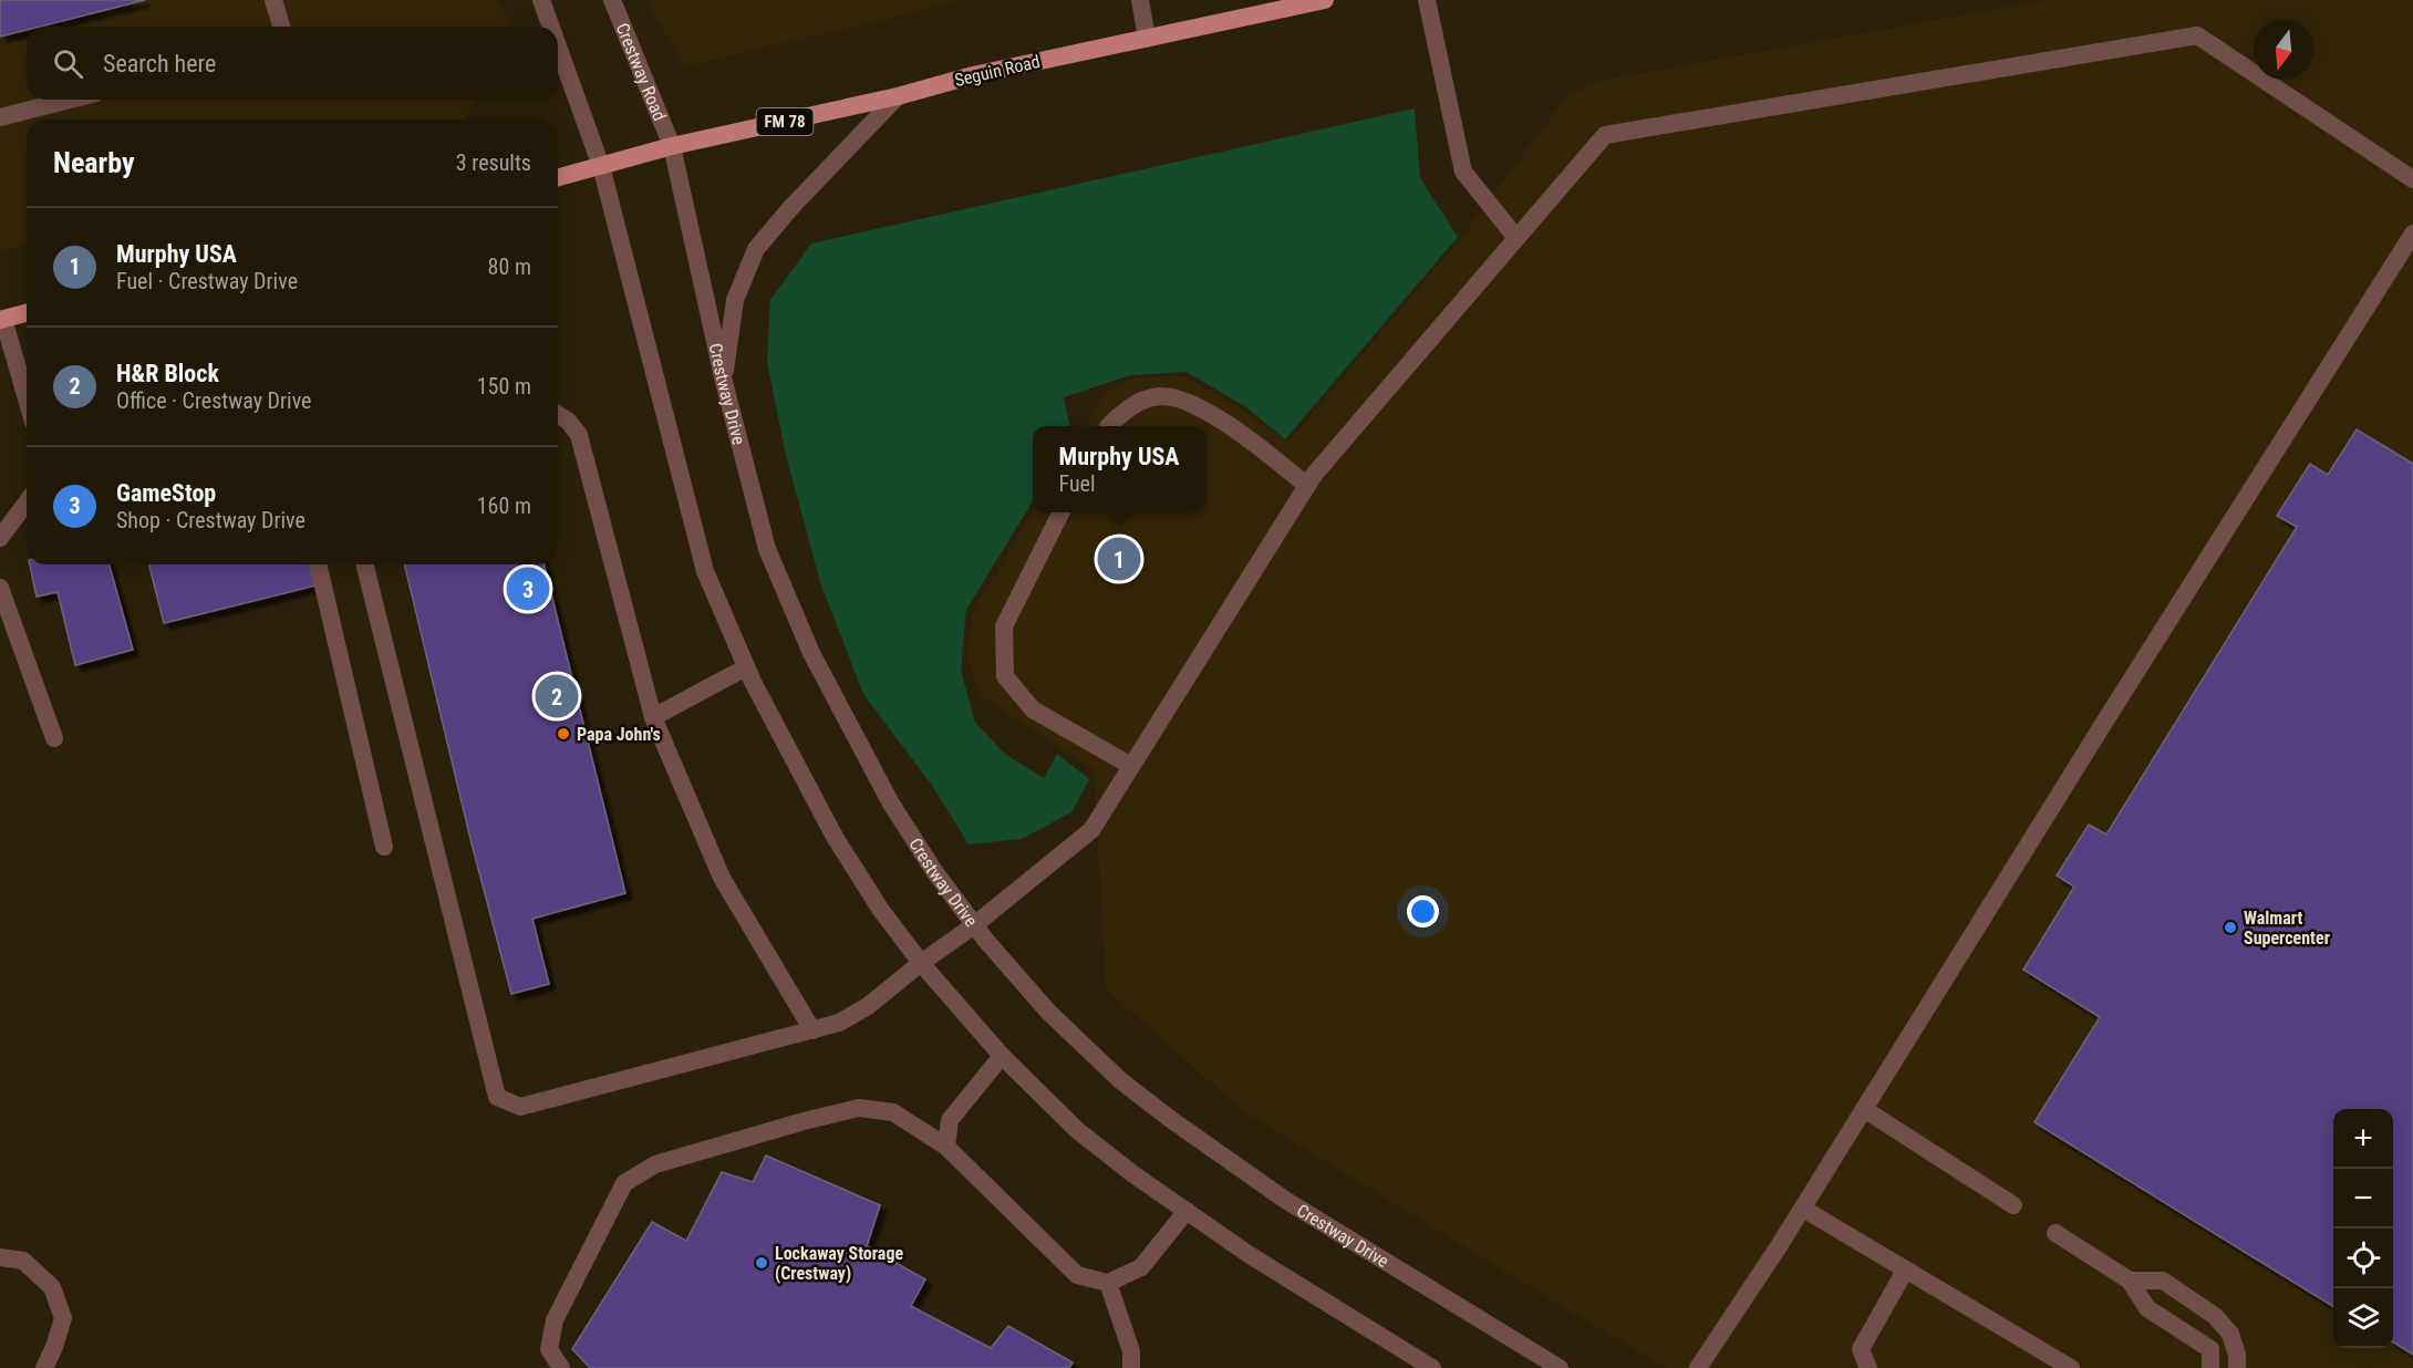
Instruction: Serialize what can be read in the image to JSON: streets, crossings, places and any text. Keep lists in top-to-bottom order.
{
  "streets": {
    "main road": ["Seguin Road", "FM 78"],
    "street": ["Crestway Road", "Crestway Drive"]
  },
  "crossings": [
    ["Seguin Road", "Crestway Road"],
    ["Seguin Road", "FM 78"],
    ["Seguin Road", "Crestway Drive"],
    ["Crestway Road", "FM 78"],
    ["Crestway Road", "Crestway Drive"],
    ["FM 78", "Crestway Drive"]
  ],
  "places": ["Papa John's", "Walmart Supercenter", "Lockaway Storage (Crestway)"],
  "north": "bottom",
  "page": {
    "search": "Search here",
    "heading": ["Nearby", "3 results"],
    "list": [
      {
        "mark": "1",
        "name": "Murphy USA",
        "note": "Fuel · Crestway Drive",
        "value": "80 m"
      },
      {
        "mark": "2",
        "name": "H&R Block",
        "note": "Office · Crestway Drive",
        "value": "150 m"
      },
      {
        "mark": "3",
        "name": "GameStop",
        "note": "Shop · Crestway Drive",
        "value": "160 m"
      }
    ],
    "popup": ["Murphy USA", "Fuel"],
    "pins": ["1", "3", "2"],
    "map_buttons": ["+", "−"]
  }
}
